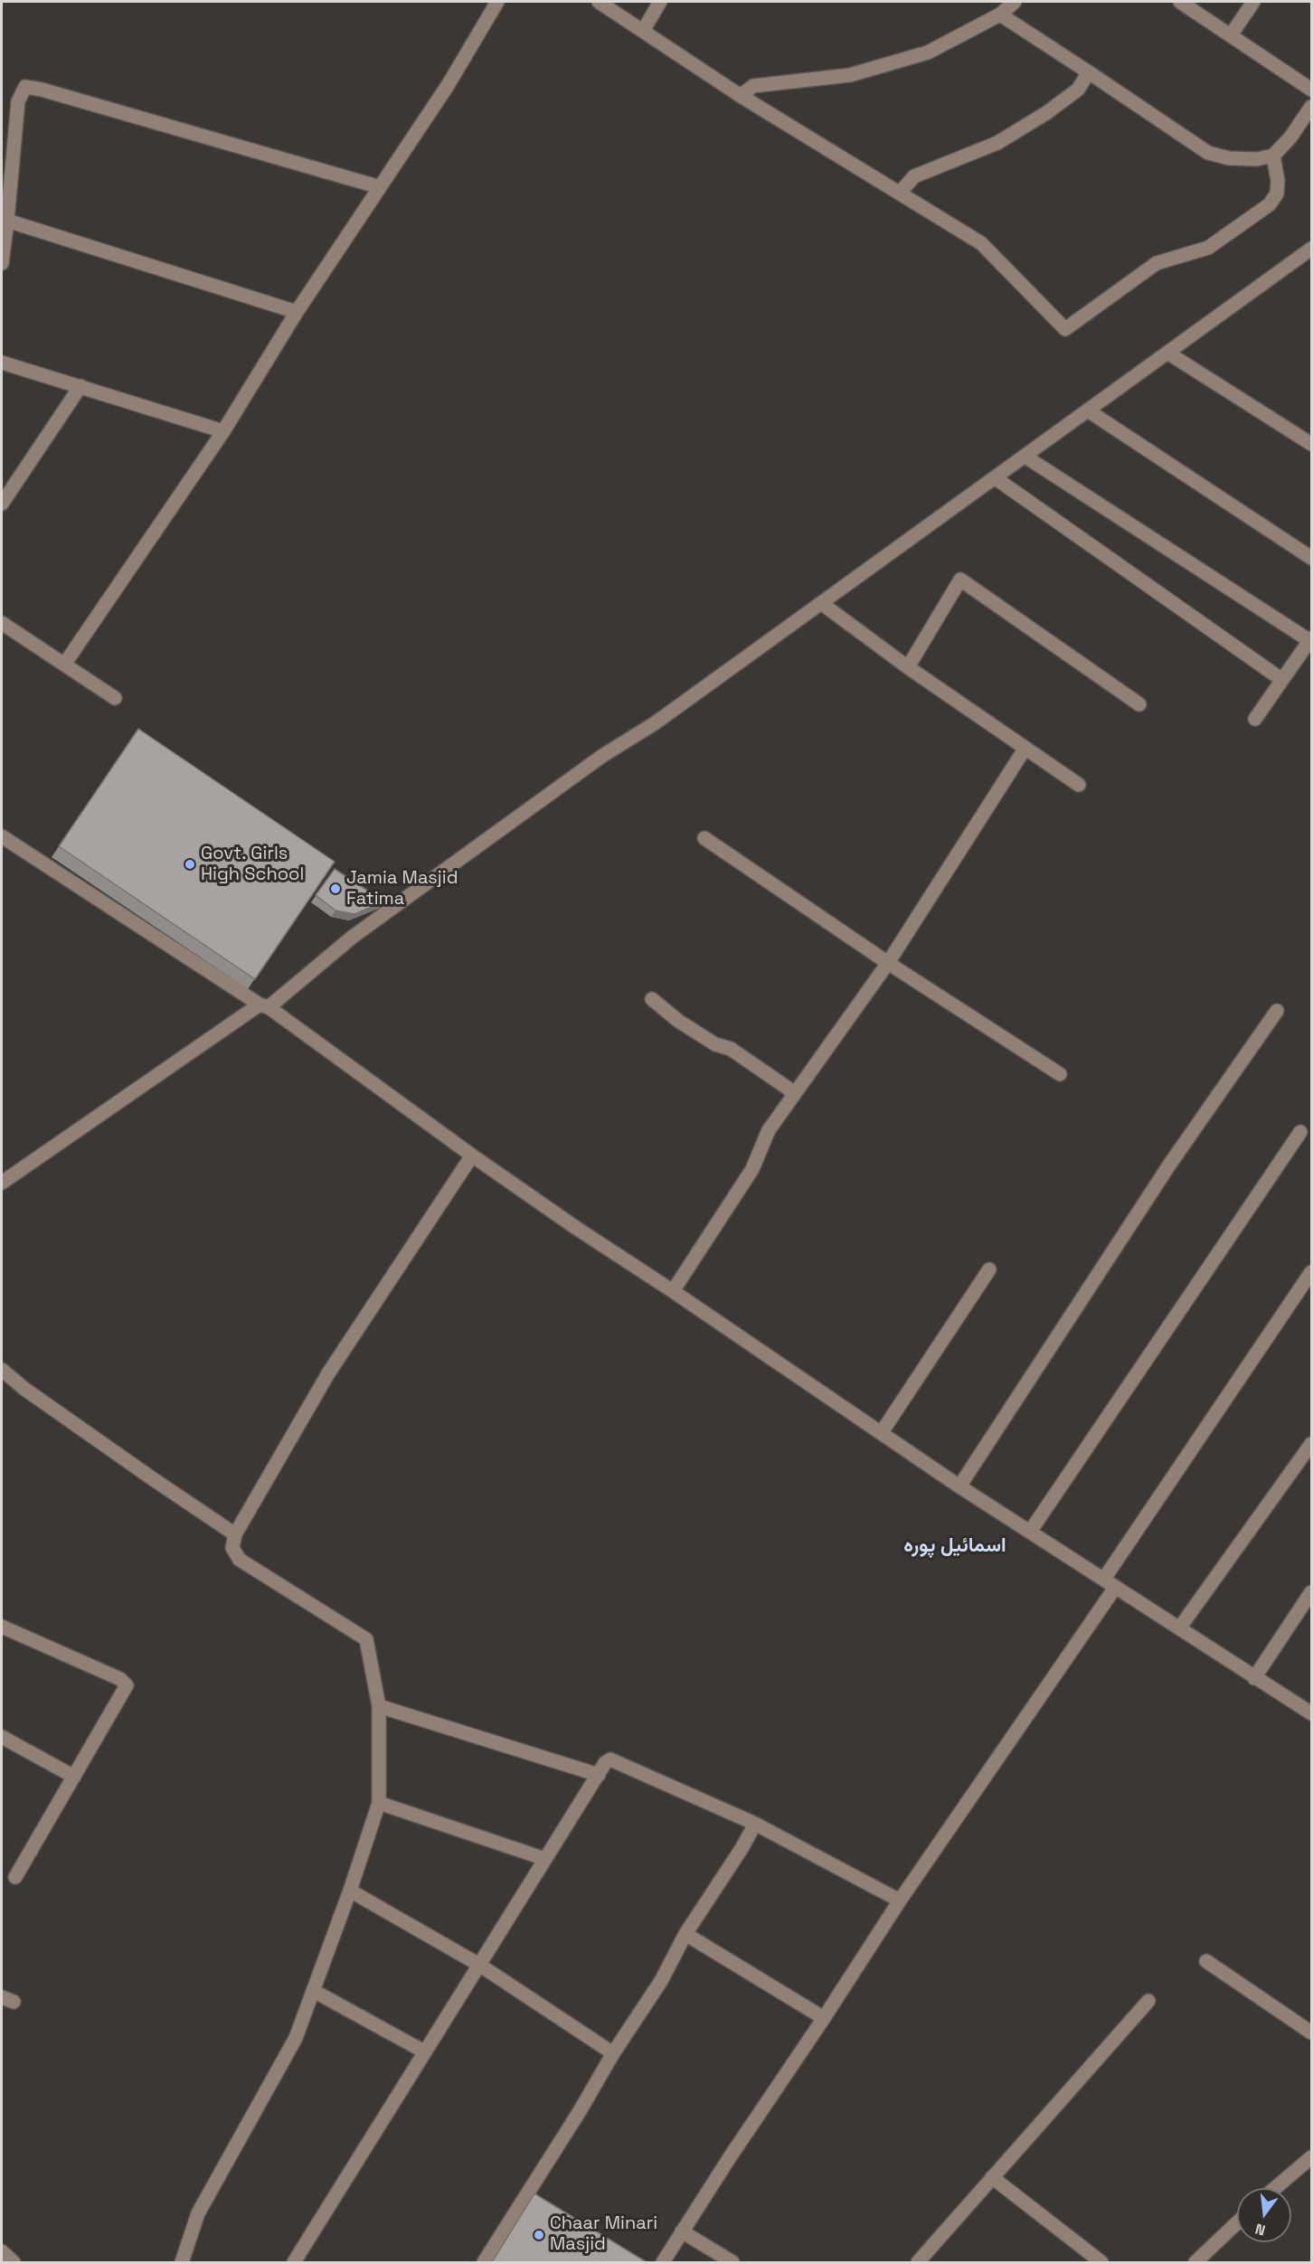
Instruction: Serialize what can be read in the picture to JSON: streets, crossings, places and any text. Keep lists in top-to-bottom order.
{
  "districts": ["اسمائیل پورہ"],
  "places": ["Govt. Girls High School", "Jamia Masjid Fatima", "Chaar Minari Masjid"],
  "north": "bottom"
}
